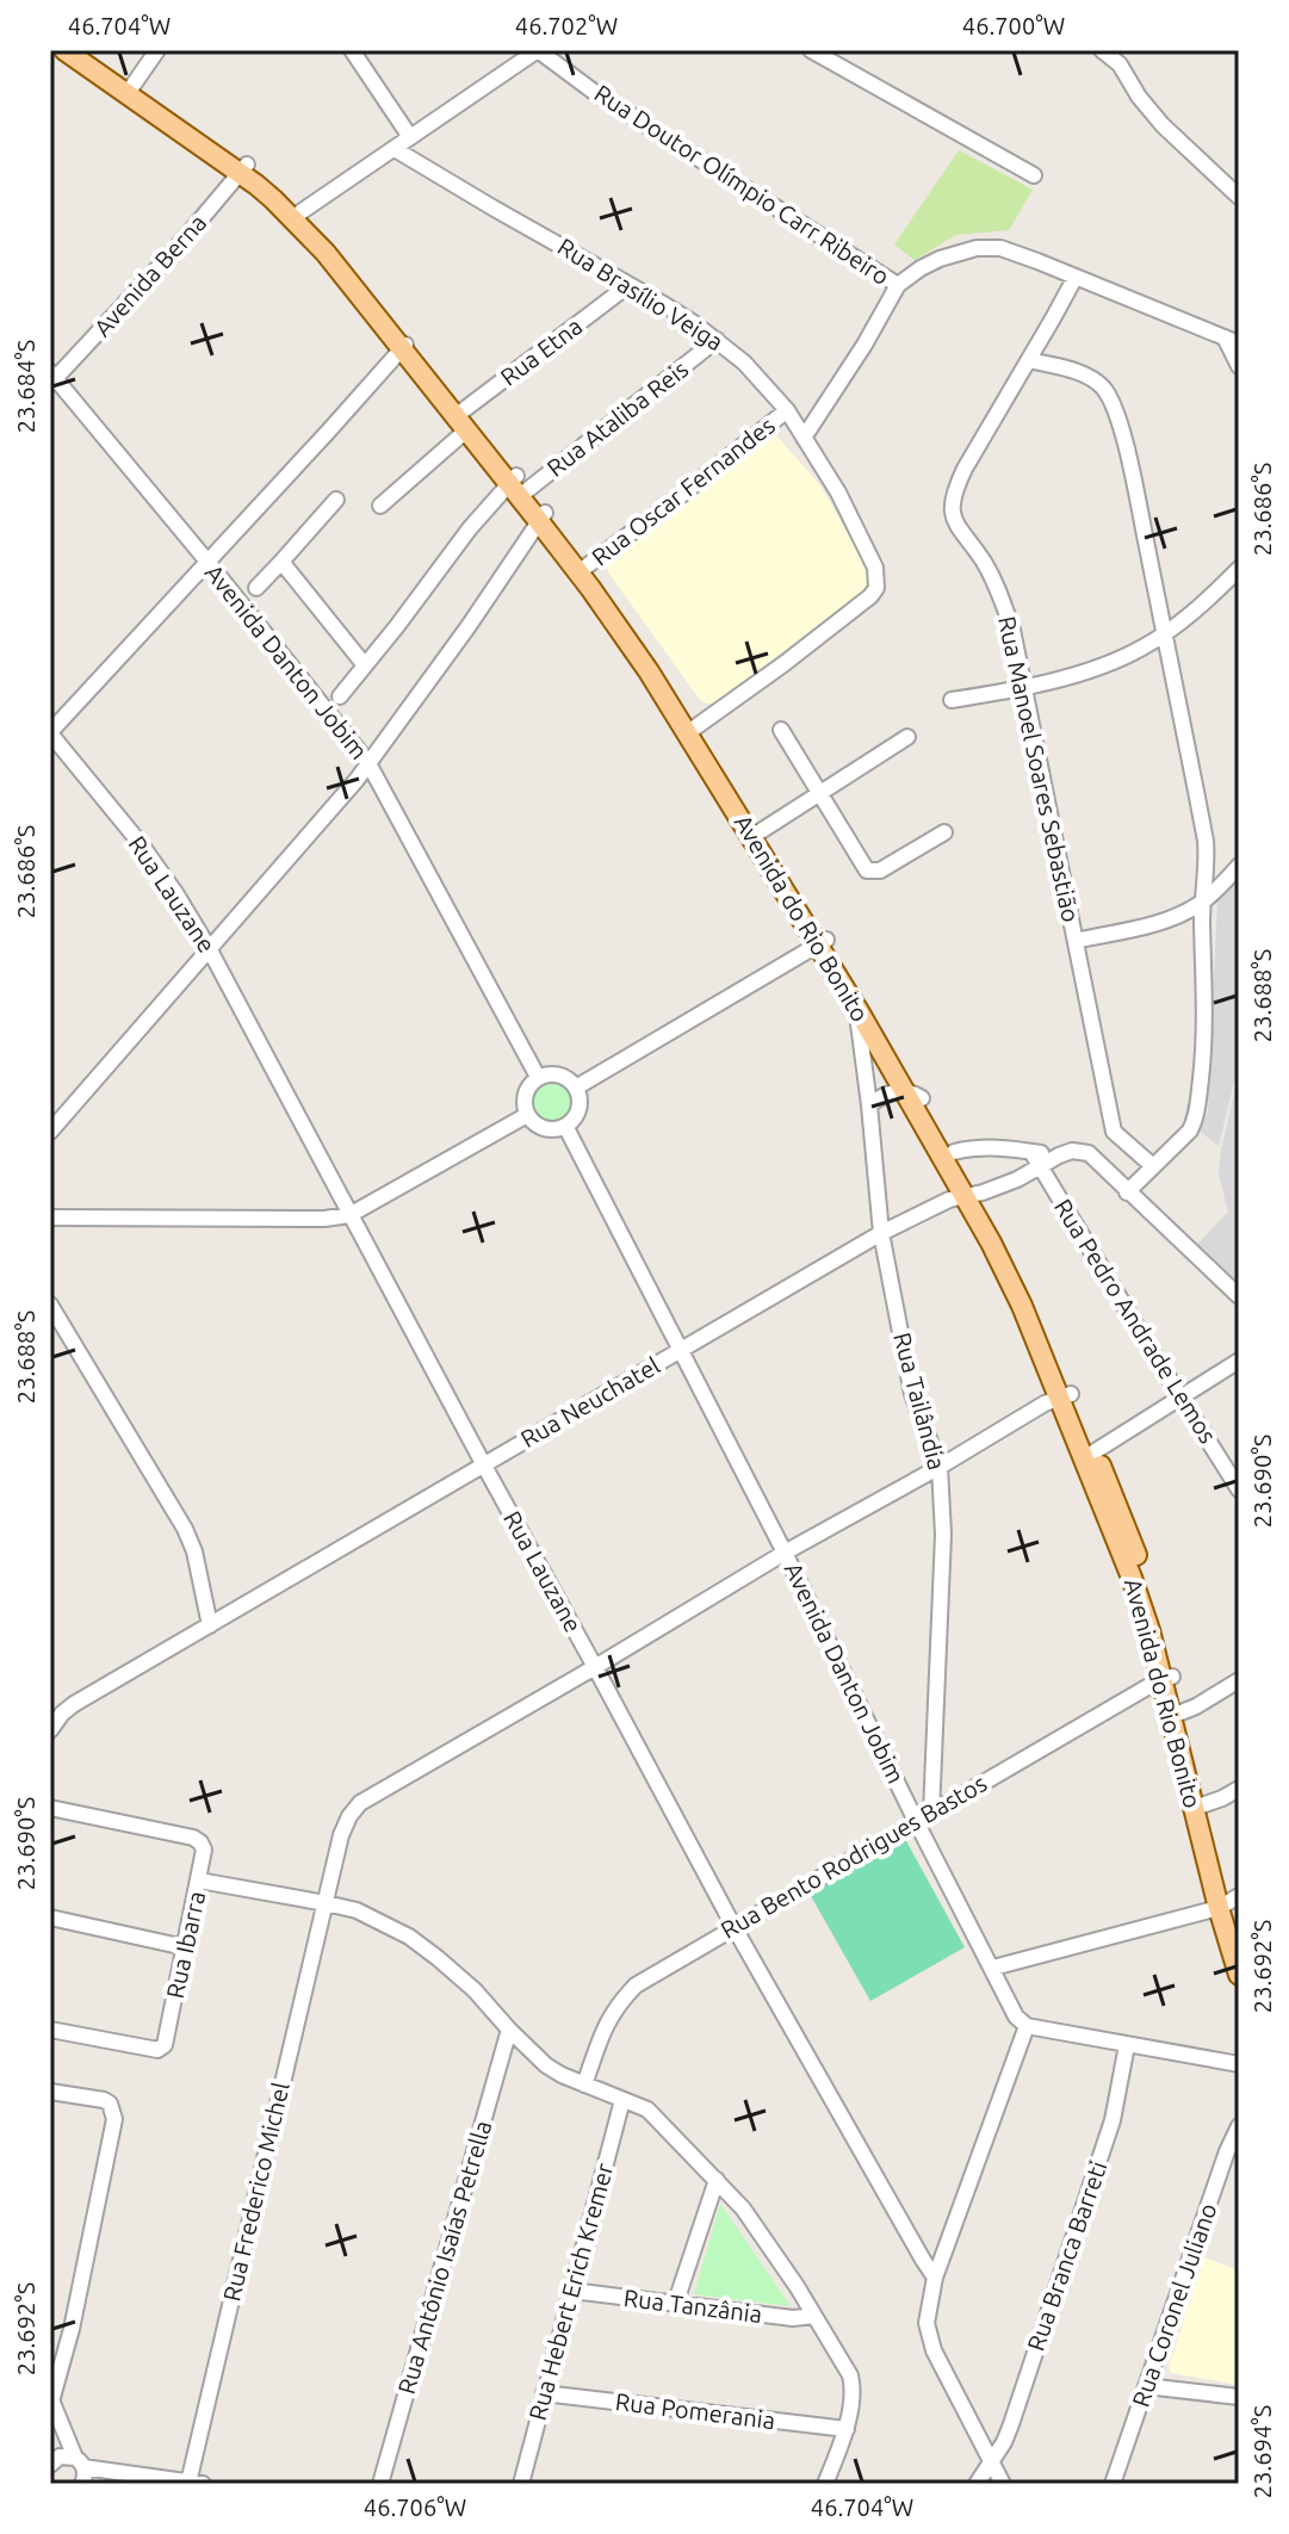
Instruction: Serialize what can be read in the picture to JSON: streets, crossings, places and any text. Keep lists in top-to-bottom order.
{
  "streets": {
    "main road": ["Avenida do Rio Bonito"],
    "street": [
      "Rua Doutor Olímpio Carr Ribeiro",
      "Avenida Berna",
      "Rua Brasílio Veiga",
      "Rua Etna",
      "Rua Ataliba Reis",
      "Rua Oscar Fernandes",
      "Avenida Danton Jobim",
      "Rua Manoel Soares Sebastião",
      "Rua Lauzane",
      "Rua Pedro Andrade Lemos",
      "Rua Tailândia",
      "Rua Neuchatel",
      "Rua Bento Rodrigues Bastos",
      "Rua Ibarra",
      "Rua Frederico Michel",
      "Rua Branca Barreti",
      "Rua Antônio Isaías Petrella",
      "Rua Hebert Erich Kremer",
      "Rua Coronel Juliano",
      "Rua Tanzânia",
      "Rua Pomerania"
    ]
  },
  "crossings": [
    ["Avenida Berna", "Avenida Danton Jobim"],
    ["Avenida Berna", "Avenida do Rio Bonito"],
    ["Rua Brasílio Veiga", "Rua Etna"],
    ["Rua Brasílio Veiga", "Rua Ataliba Reis"],
    ["Rua Brasílio Veiga", "Rua Oscar Fernandes"],
    ["Rua Brasílio Veiga", "Avenida do Rio Bonito"],
    ["Rua Etna", "Avenida do Rio Bonito"],
    ["Rua Ataliba Reis", "Avenida do Rio Bonito"],
    ["Rua Oscar Fernandes", "Avenida do Rio Bonito"],
    ["Avenida Danton Jobim", "Rua Neuchatel"],
    ["Avenida Danton Jobim", "Rua Bento Rodrigues Bastos"],
    ["Avenida Danton Jobim", "Rua Frederico Michel"],
    ["Rua Lauzane", "Rua Neuchatel"],
    ["Rua Lauzane", "Rua Bento Rodrigues Bastos"],
    ["Rua Lauzane", "Rua Frederico Michel"],
    ["Avenida do Rio Bonito", "Rua Tailândia"],
    ["Avenida do Rio Bonito", "Rua Neuchatel"],
    ["Avenida do Rio Bonito", "Rua Bento Rodrigues Bastos"],
    ["Avenida do Rio Bonito", "Rua Frederico Michel"],
    ["Rua Pedro Andrade Lemos", "Rua Neuchatel"],
    ["Rua Tailândia", "Rua Neuchatel"],
    ["Rua Tailândia", "Rua Bento Rodrigues Bastos"],
    ["Rua Tailândia", "Rua Frederico Michel"],
    ["Rua Hebert Erich Kremer", "Rua Tanzânia"],
    ["Rua Hebert Erich Kremer", "Rua Pomerania"]
  ],
  "coordinates": [
    "46.704°W",
    "46.702°W",
    "46.700°W",
    "23.684°S",
    "23.686°S",
    "23.688°S",
    "23.690°S",
    "23.692°S",
    "23.694°S",
    "46.706°W"
  ]
}
